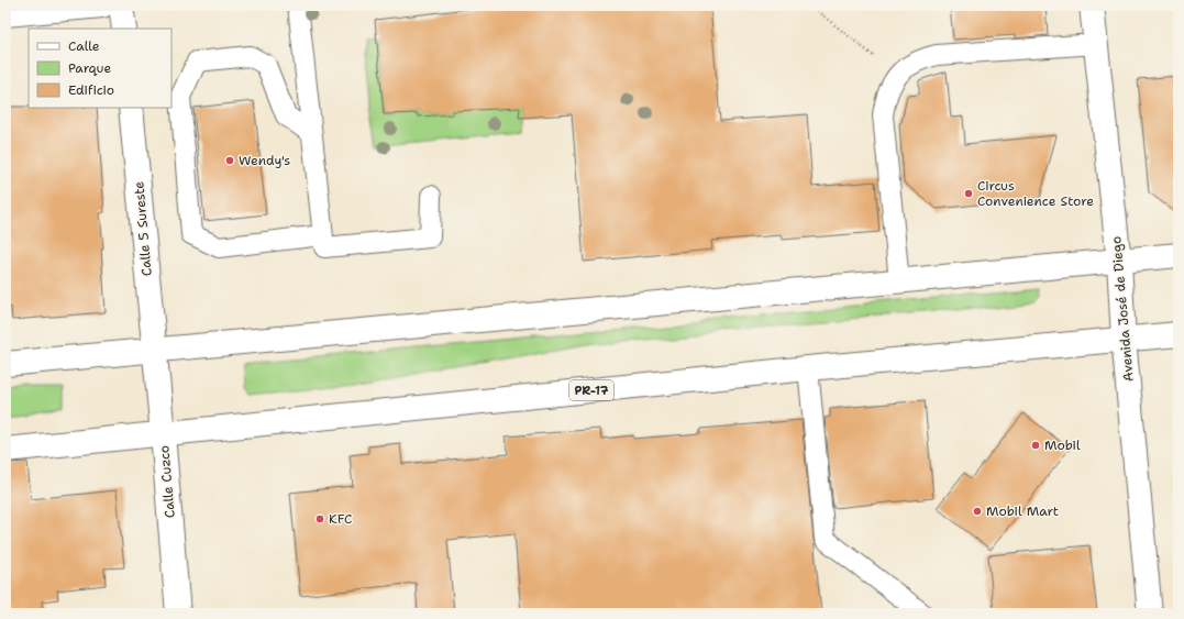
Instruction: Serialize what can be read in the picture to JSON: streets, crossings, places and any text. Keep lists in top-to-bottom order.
{
  "streets": {
    "main road": [
      "Calle 5 Sureste",
      "Avenida José de Diego",
      "PR-17",
      "Calle Cuzco"
    ]
  },
  "crossings": [
    ["Calle 5 Sureste", "Calle Cuzco"],
    ["Avenida José de Diego", "PR-17"],
    ["PR-17", "Calle Cuzco"]
  ],
  "places": [
    "Wendy's",
    "Circus Convenience Store",
    "Mobil",
    "Mobil Mart",
    "KFC"
  ],
  "legend": ["Calle", "Parque", "Edificio"]
}
